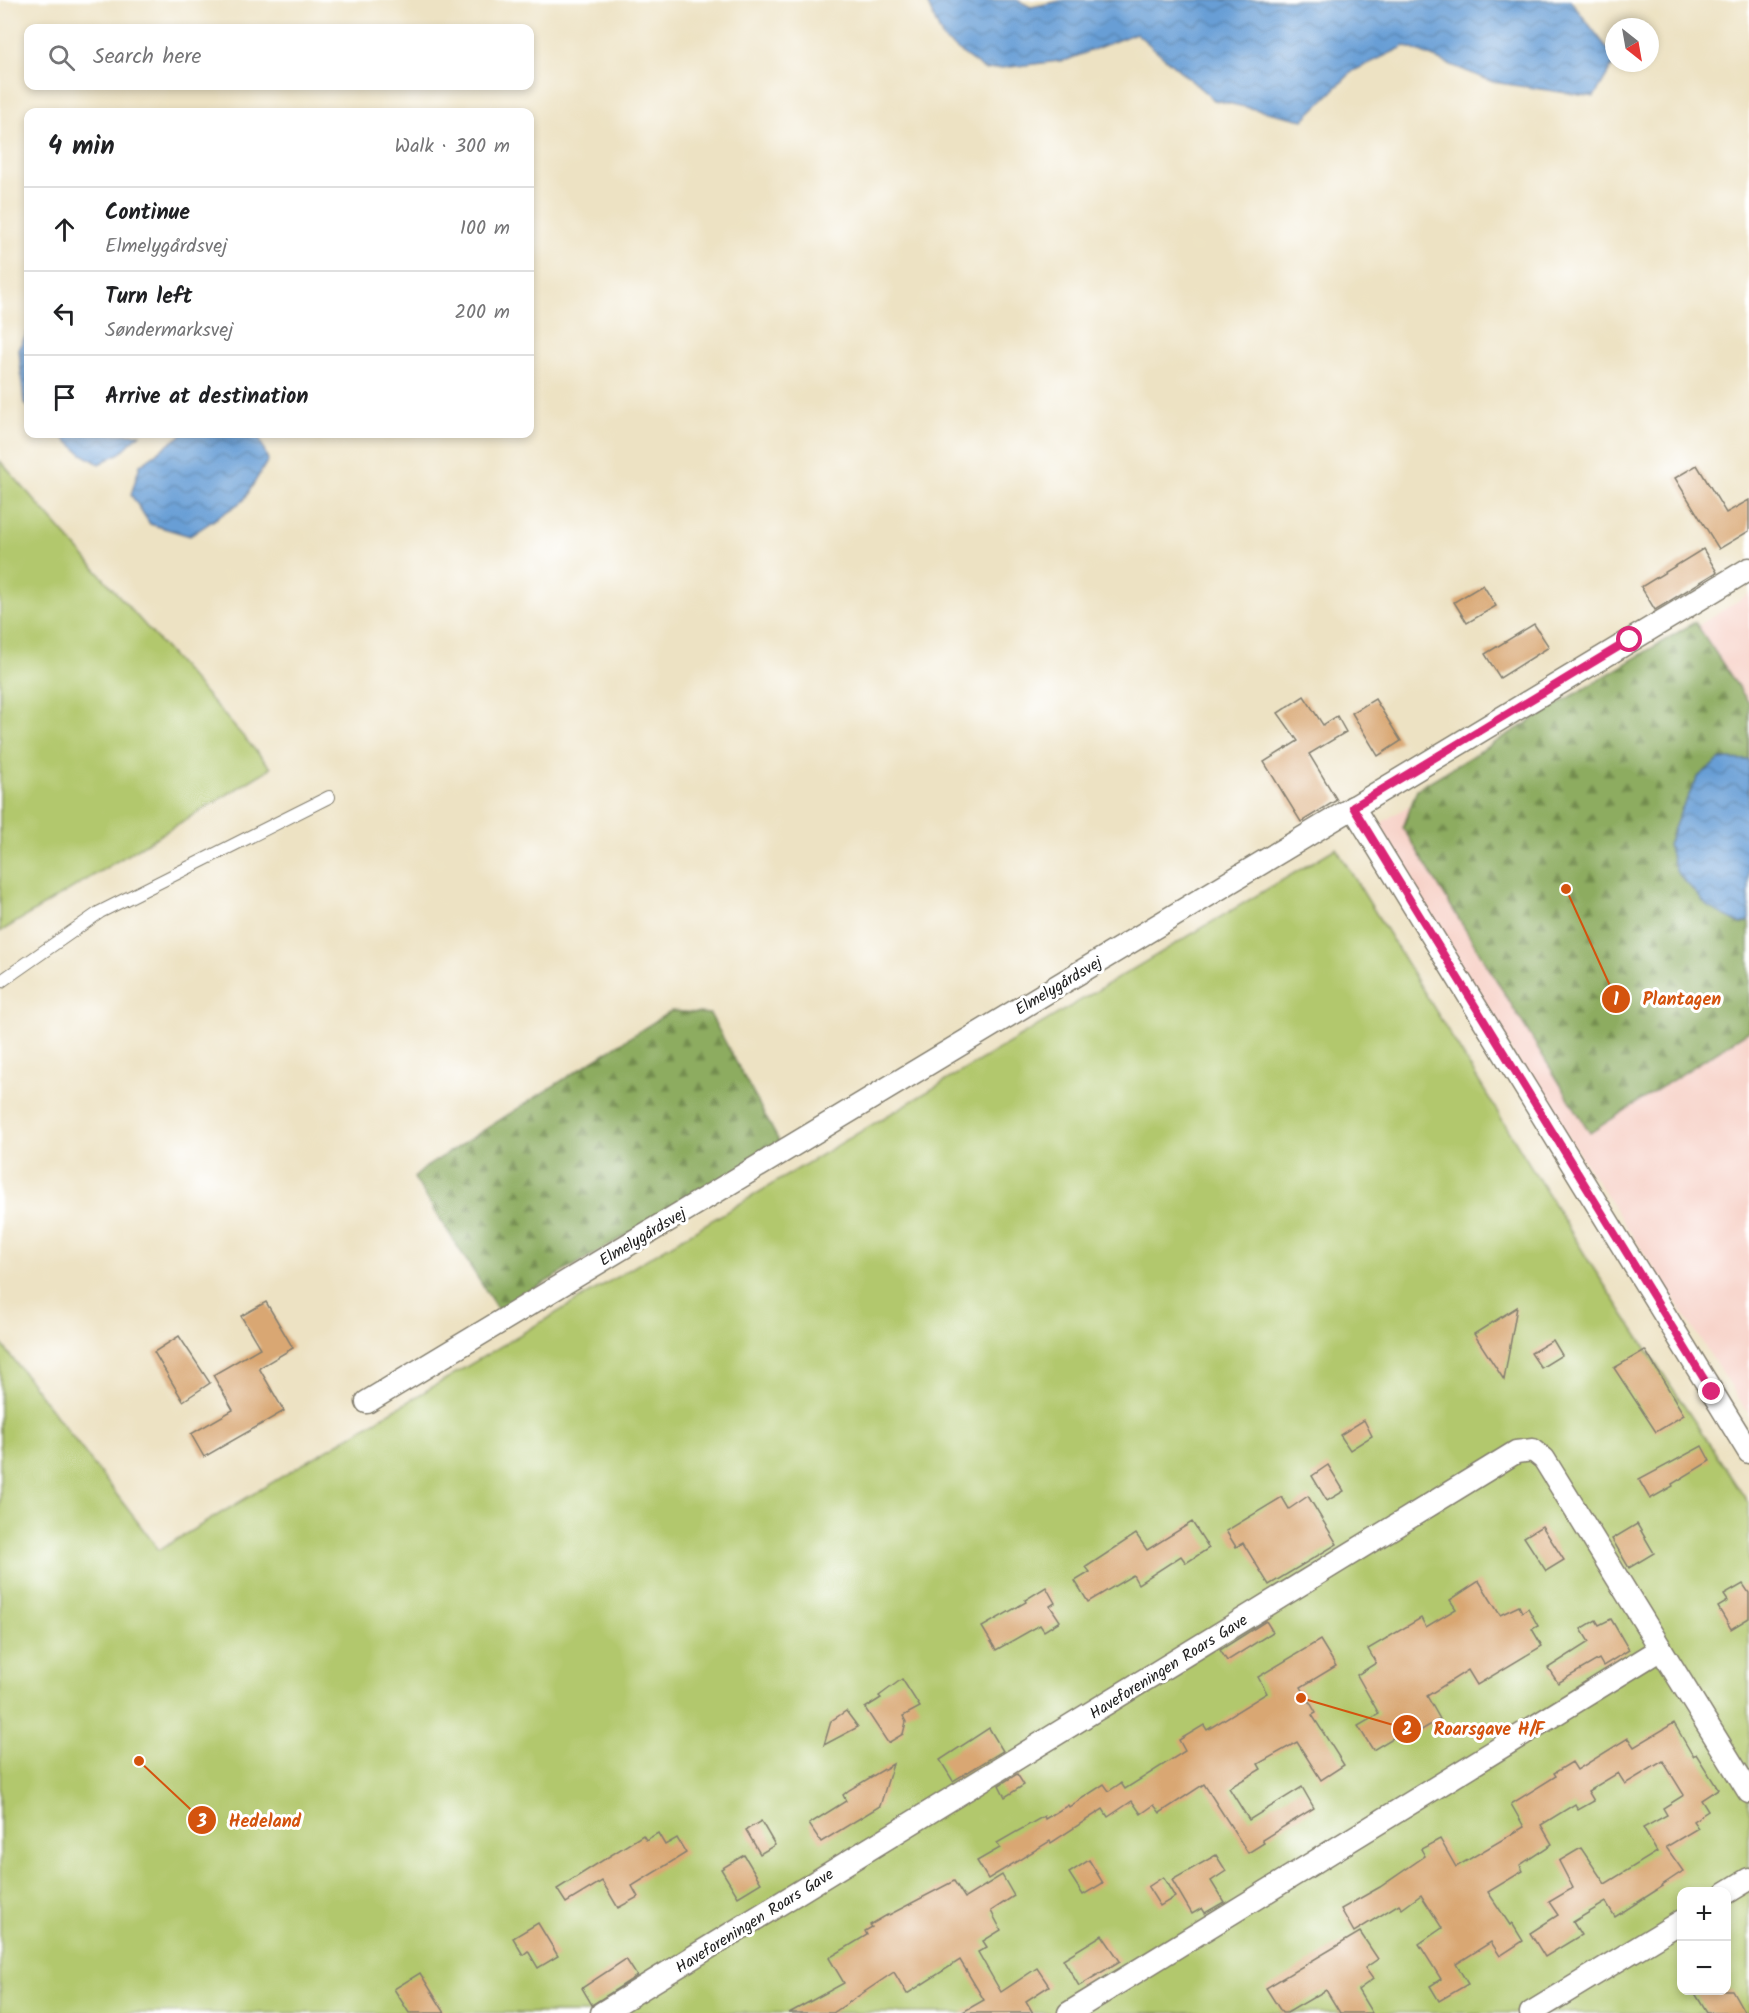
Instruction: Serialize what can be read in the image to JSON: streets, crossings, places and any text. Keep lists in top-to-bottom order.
{
  "streets": {
    "street": ["Elmelygårdsvej", "Haveforeningen Roars Gave"]
  },
  "places": ["Plantagen", "Roarsgave H/F", "Hedeland"],
  "north": "bottom right",
  "page": {
    "search": "Search here",
    "heading": ["4 min", "Walk · 300 m"],
    "list": [
      ["Continue", "Elmelygårdsvej", "100 m"],
      ["Turn left", "Søndermarksvej", "200 m"],
      "Arrive at destination"
    ],
    "map_buttons": ["+", "−"]
  }
}
